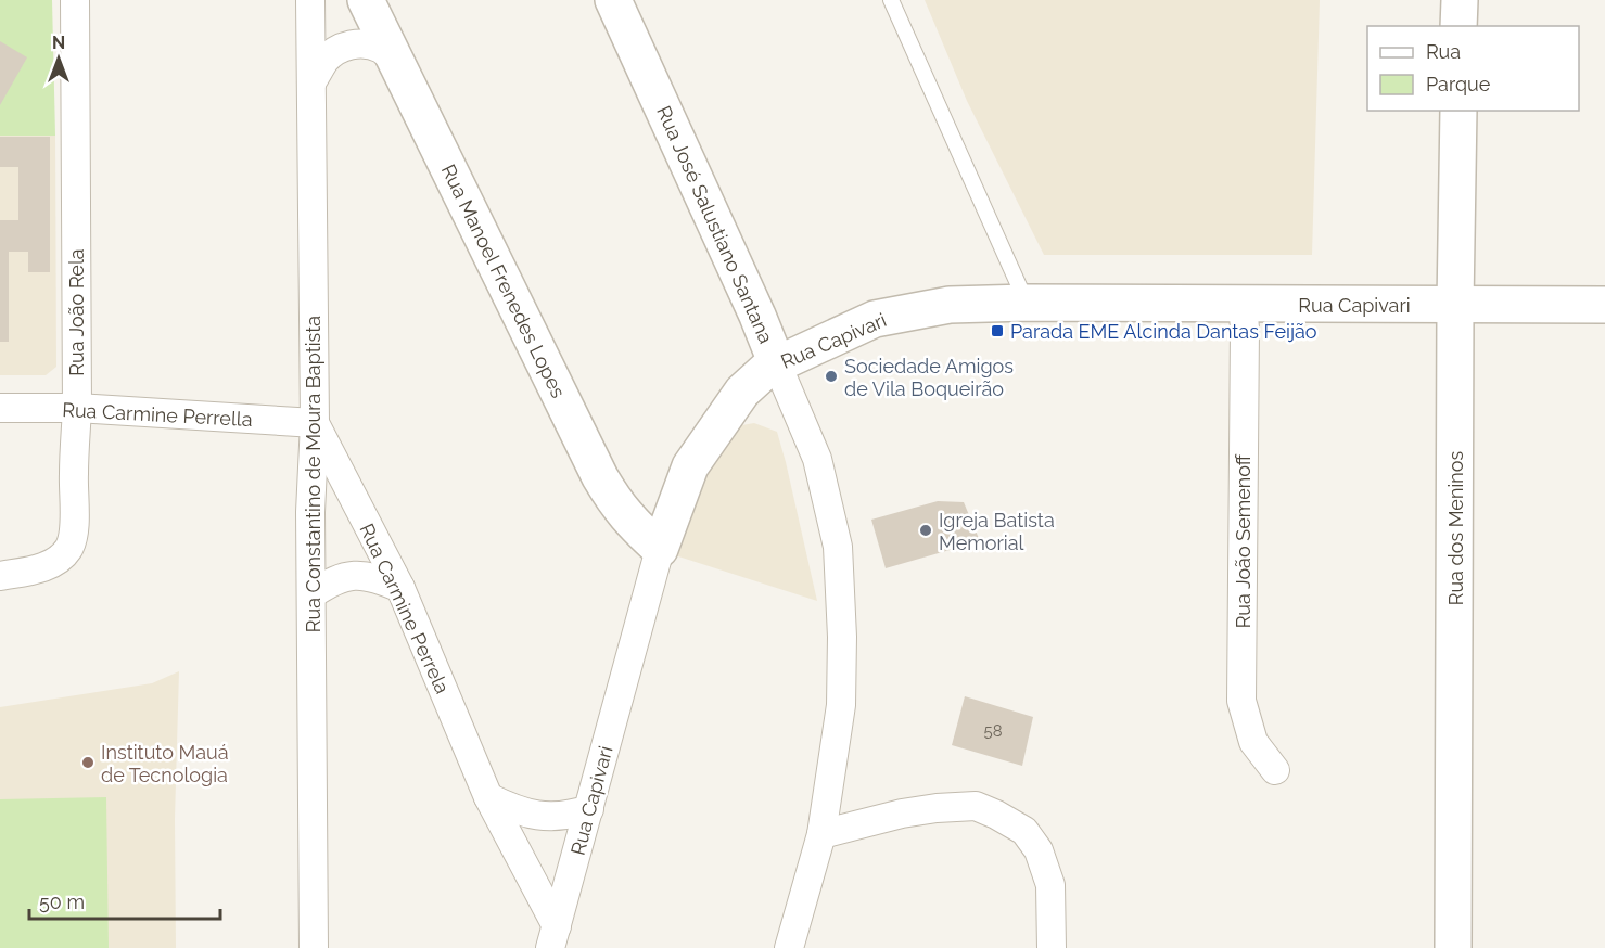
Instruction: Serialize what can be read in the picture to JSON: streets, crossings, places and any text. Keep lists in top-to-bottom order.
{
  "streets": {
    "street": [
      "Rua José Salustiano Santana",
      "Rua Manoel Frenedes Lopes",
      "Rua Capivari",
      "Rua João Rela",
      "Rua Carmine Perrella",
      "Rua Constantino de Moura Baptista",
      "Rua dos Meninos",
      "Rua João Semenoff",
      "Rua Carmine Perrela"
    ]
  },
  "crossings": [
    ["Rua José Salustiano Santana", "Rua Capivari"],
    ["Rua Manoel Frenedes Lopes", "Rua Capivari"],
    ["Rua Capivari", "Rua dos Meninos"],
    ["Rua Capivari", "Rua João Semenoff"],
    ["Rua Capivari", "Rua Carmine Perrela"],
    ["Rua João Rela", "Rua Carmine Perrella"],
    ["Rua Carmine Perrella", "Rua Constantino de Moura Baptista"],
    ["Rua Carmine Perrella", "Rua Carmine Perrela"],
    ["Rua Constantino de Moura Baptista", "Rua Carmine Perrela"]
  ],
  "places": {
    "transit": ["Parada EME Alcinda Dantas Feijão"],
    "other": ["Sociedade Amigos de Vila Boqueirão", "Igreja Batista Memorial", "Instituto Mauá de Tecnologia"]
  },
  "house_numbers": ["58"],
  "legend": ["Rua", "Parque"],
  "scale_bar": "50 m",
  "north": "top"
}
